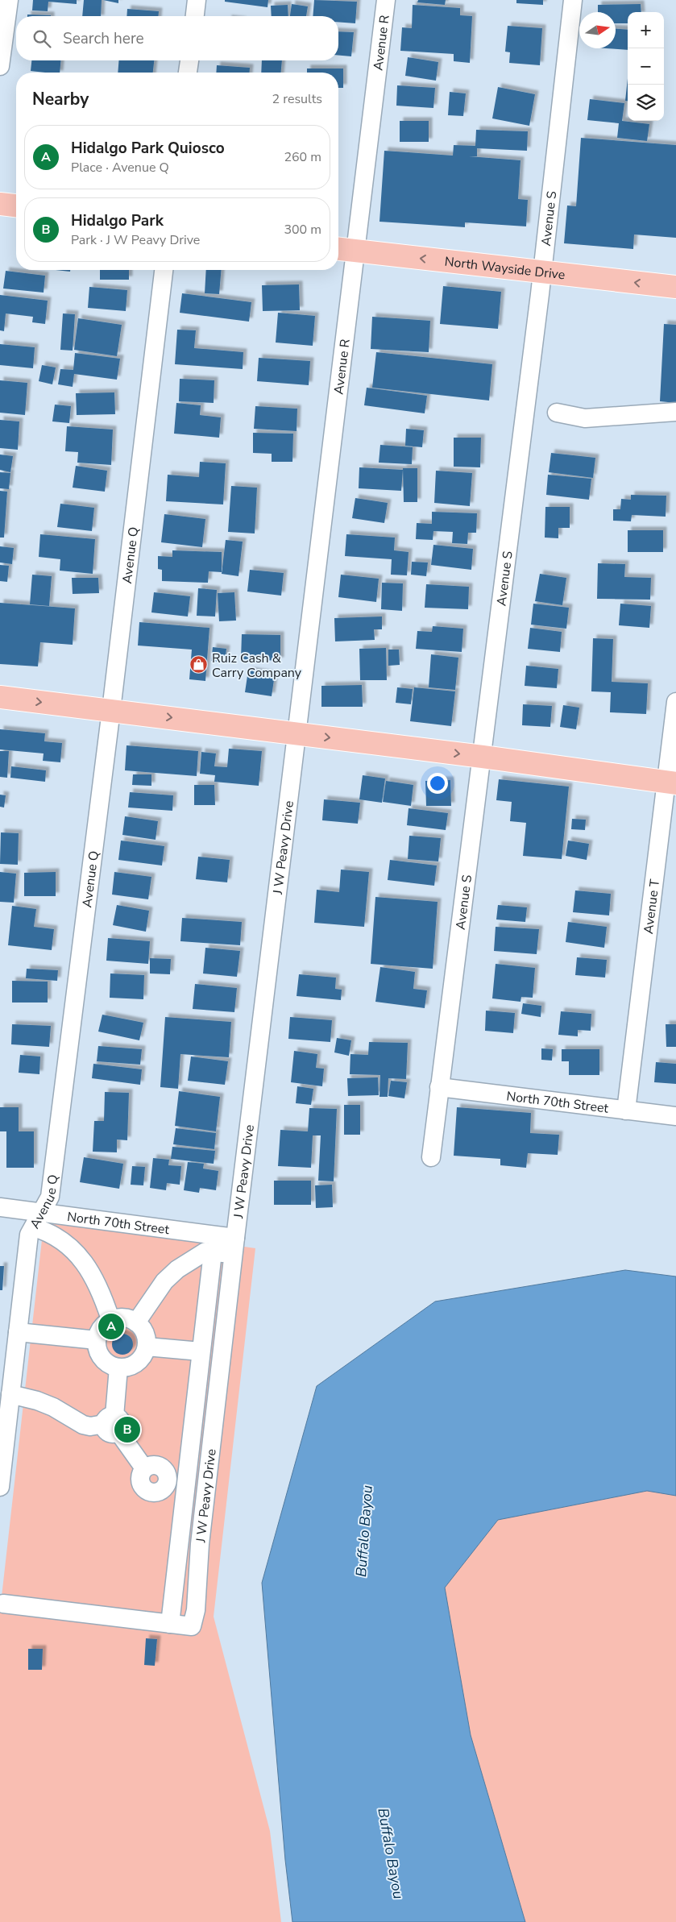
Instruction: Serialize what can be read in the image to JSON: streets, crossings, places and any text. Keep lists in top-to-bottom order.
{
  "streets": {
    "main road": ["North Wayside Drive"],
    "street": [
      "Avenue R",
      "Avenue S",
      "Avenue Q",
      "J W Peavy Drive",
      "Avenue T",
      "North 70th Street"
    ]
  },
  "crossings": [
    ["Avenue R", "North Wayside Drive"],
    ["Avenue R", "J W Peavy Drive"],
    ["Avenue S", "North Wayside Drive"],
    ["Avenue S", "North 70th Street"],
    ["Avenue Q", "North 70th Street"],
    ["J W Peavy Drive", "North 70th Street"],
    ["Avenue T", "North 70th Street"]
  ],
  "one_way": ["North Wayside Drive"],
  "water": ["Buffalo Bayou"],
  "places": {
    "shop": ["Ruiz Cash & Carry Company"]
  },
  "north": "right",
  "page": {
    "map_buttons": ["+", "−"],
    "search": "Search here",
    "heading": ["Nearby", "2 results"],
    "list": [
      {
        "mark": "A",
        "name": "Hidalgo Park Quiosco",
        "note": "Place · Avenue Q",
        "value": "260 m"
      },
      {
        "mark": "B",
        "name": "Hidalgo Park",
        "note": "Park · J W Peavy Drive",
        "value": "300 m"
      }
    ],
    "pins": ["A", "B"]
  }
}
